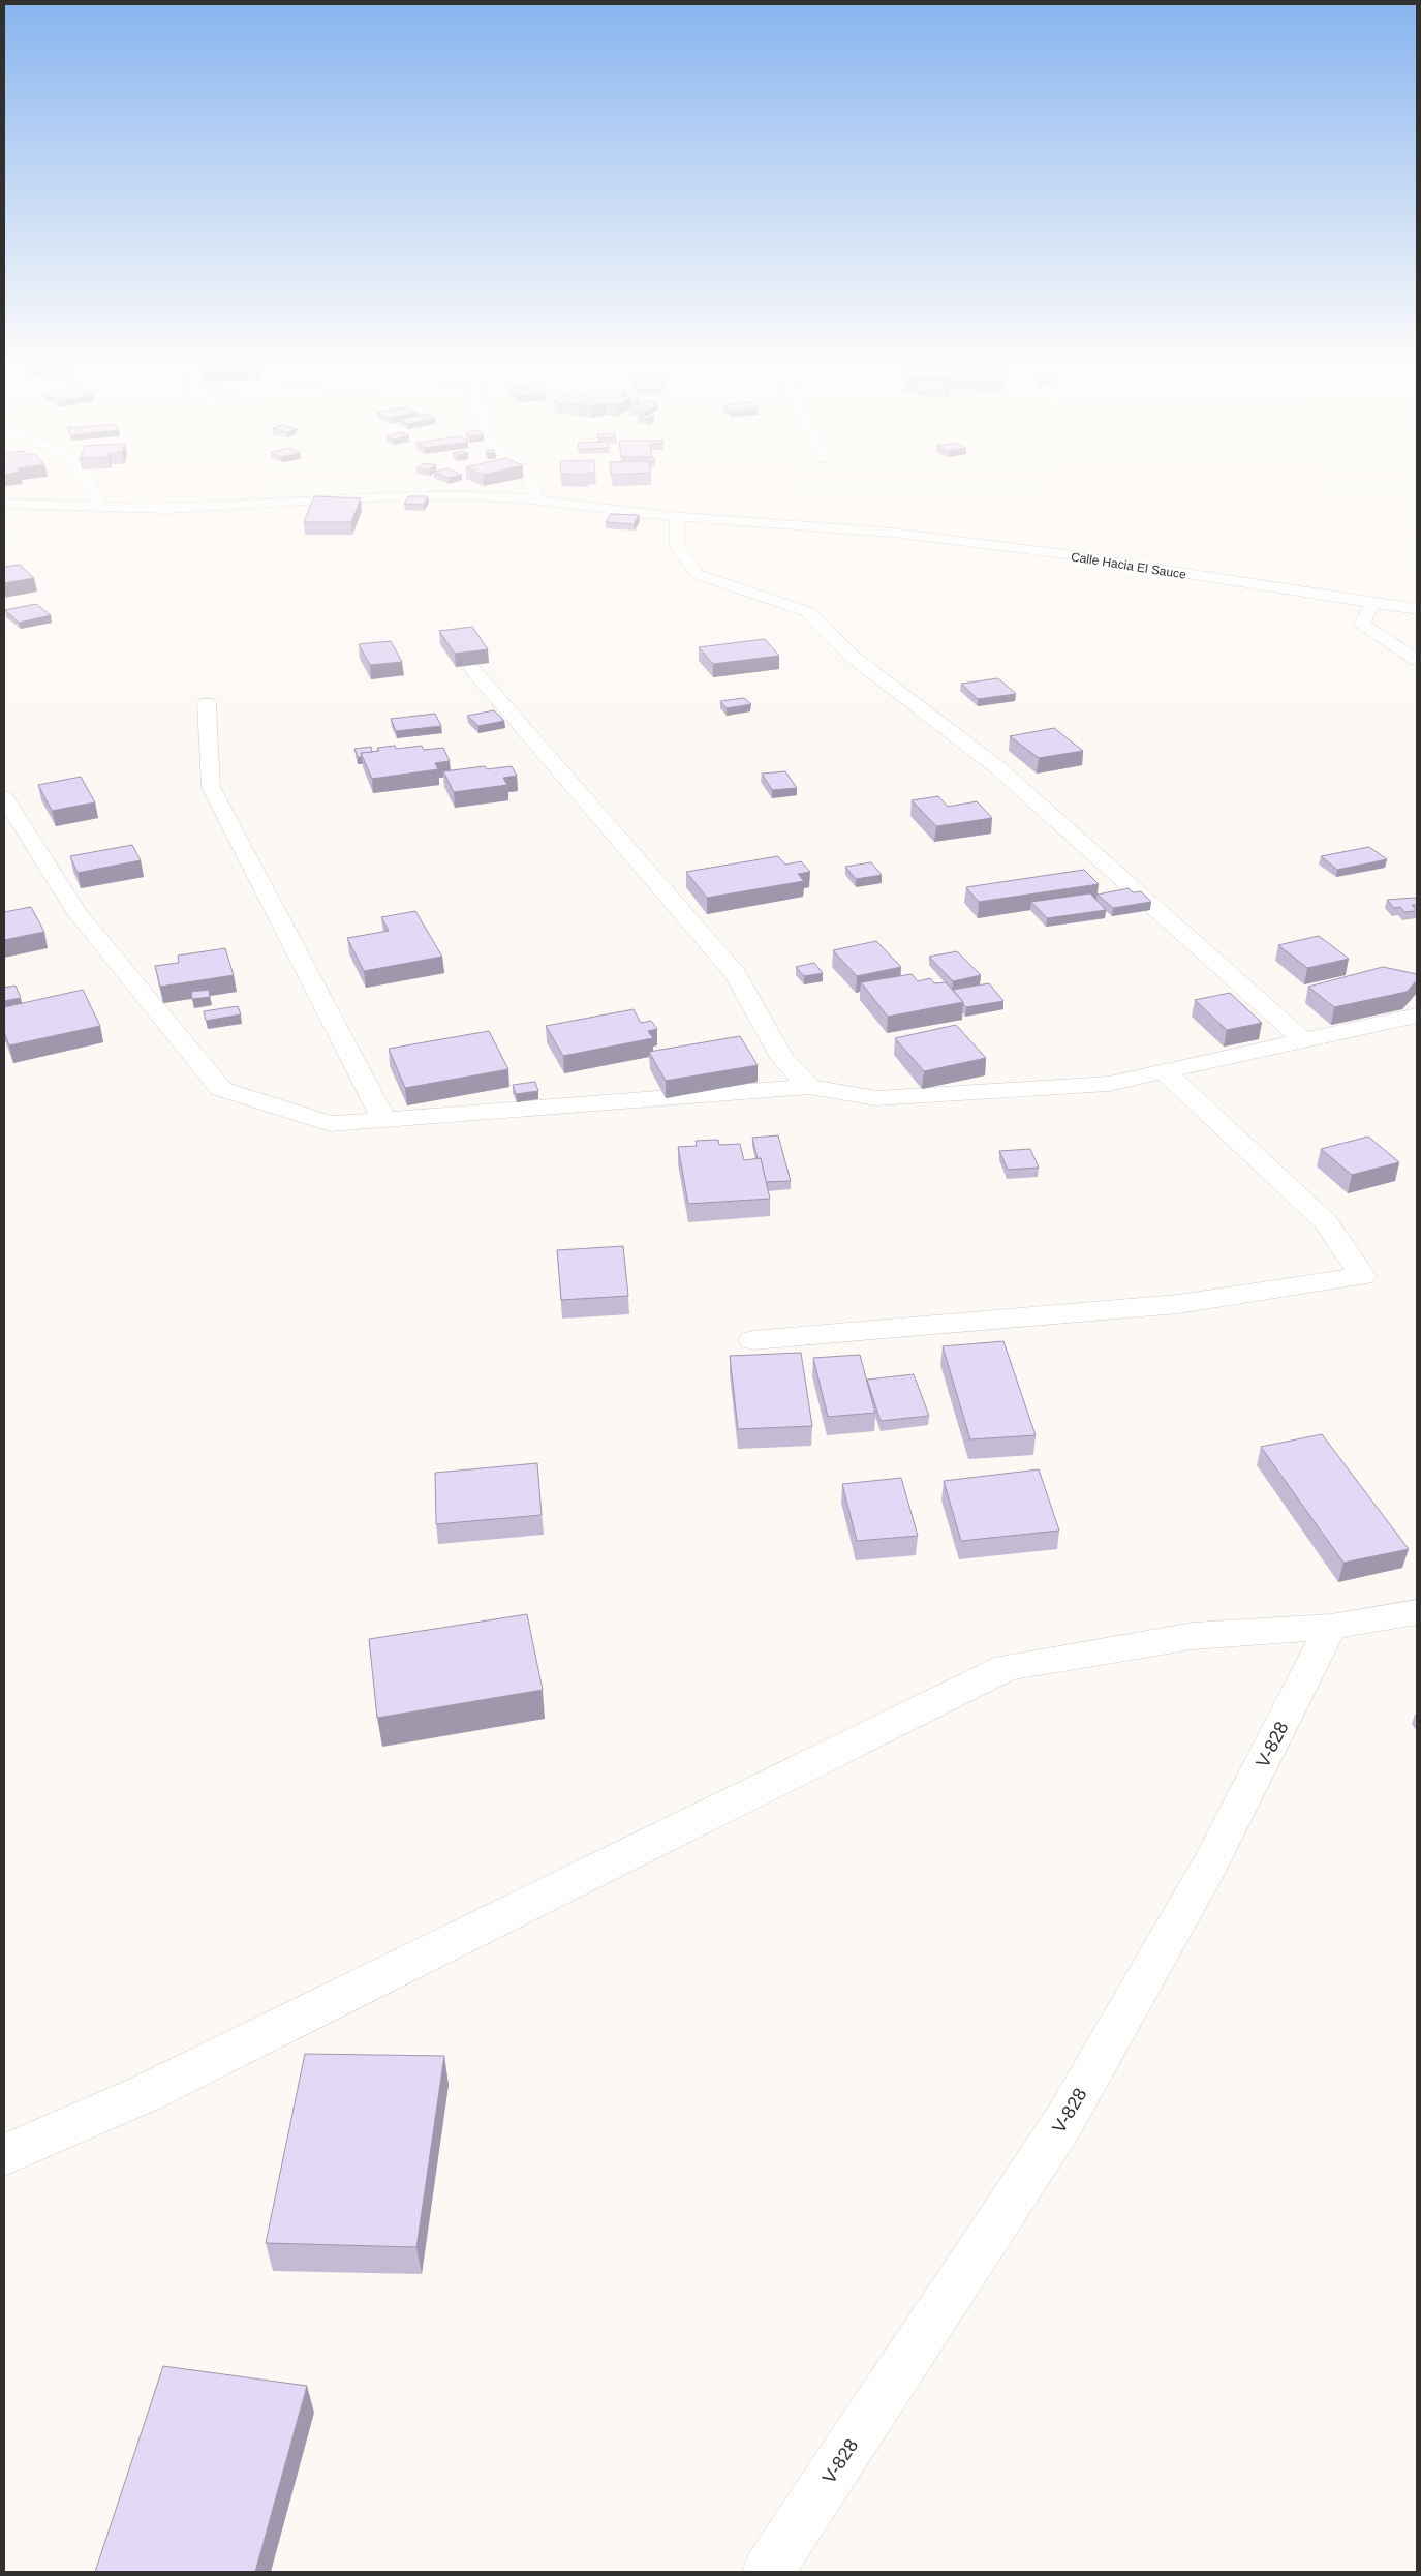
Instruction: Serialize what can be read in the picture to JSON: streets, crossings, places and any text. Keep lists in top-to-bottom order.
{
  "streets": {
    "street": ["Calle Hacia El Sauce", "V-828"]
  }
}
